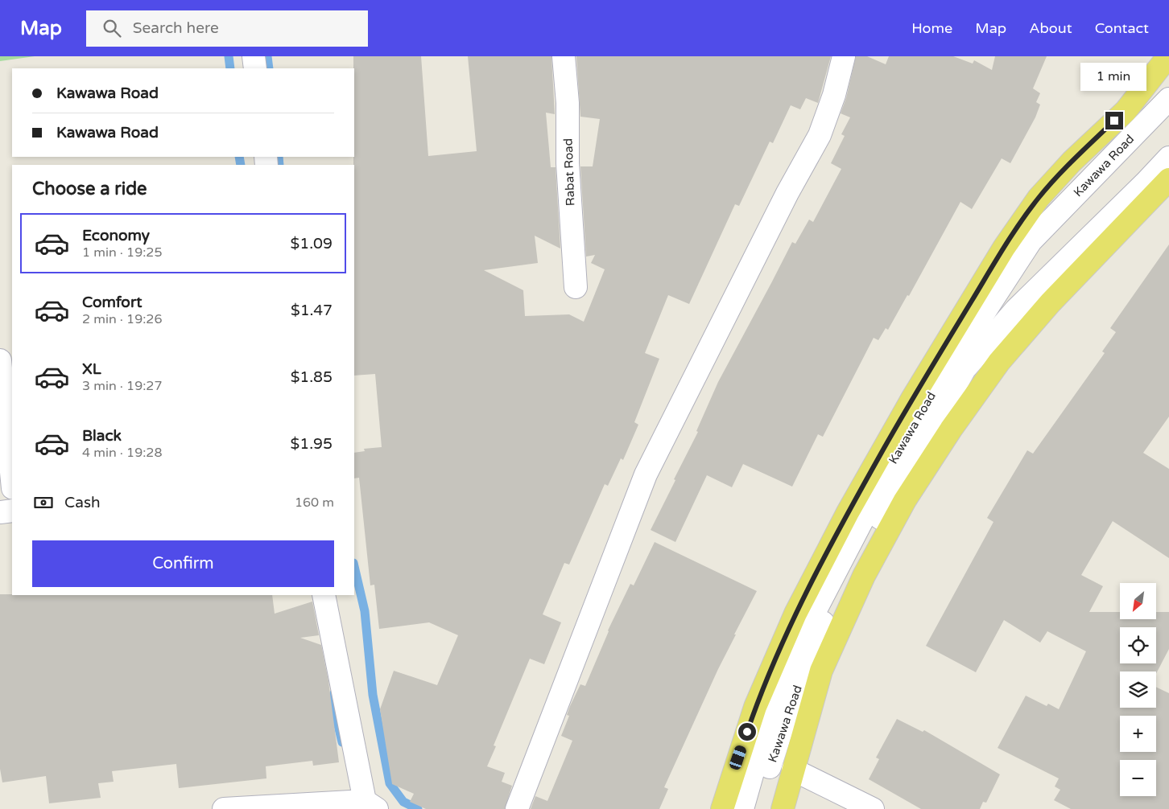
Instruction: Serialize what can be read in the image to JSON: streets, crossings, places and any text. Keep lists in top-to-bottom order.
{
  "streets": {
    "main road": ["Kawawa Road"],
    "street": ["Rabat Road"]
  },
  "north": "bottom left",
  "page": {
    "header": "Map",
    "search": "Search here",
    "nav": [
      "Home",
      "Map",
      "About",
      "Contact"
    ],
    "bubble": "1 min",
    "banner": ["Kawawa Road", "Kawawa Road"],
    "heading": "Choose a ride",
    "list": [
      {
        "name": "Economy",
        "note": "1 min · 19:25",
        "value": "$1.09"
      },
      {
        "name": "Comfort",
        "note": "2 min · 19:26",
        "value": "$1.47"
      },
      {
        "name": "XL",
        "note": "3 min · 19:27",
        "value": "$1.85"
      },
      {
        "name": "Black",
        "note": "4 min · 19:28",
        "value": "$1.95"
      }
    ],
    "pay": ["Cash", "160 m"],
    "buttons": "Confirm",
    "map_buttons": ["+", "−"]
  }
}
